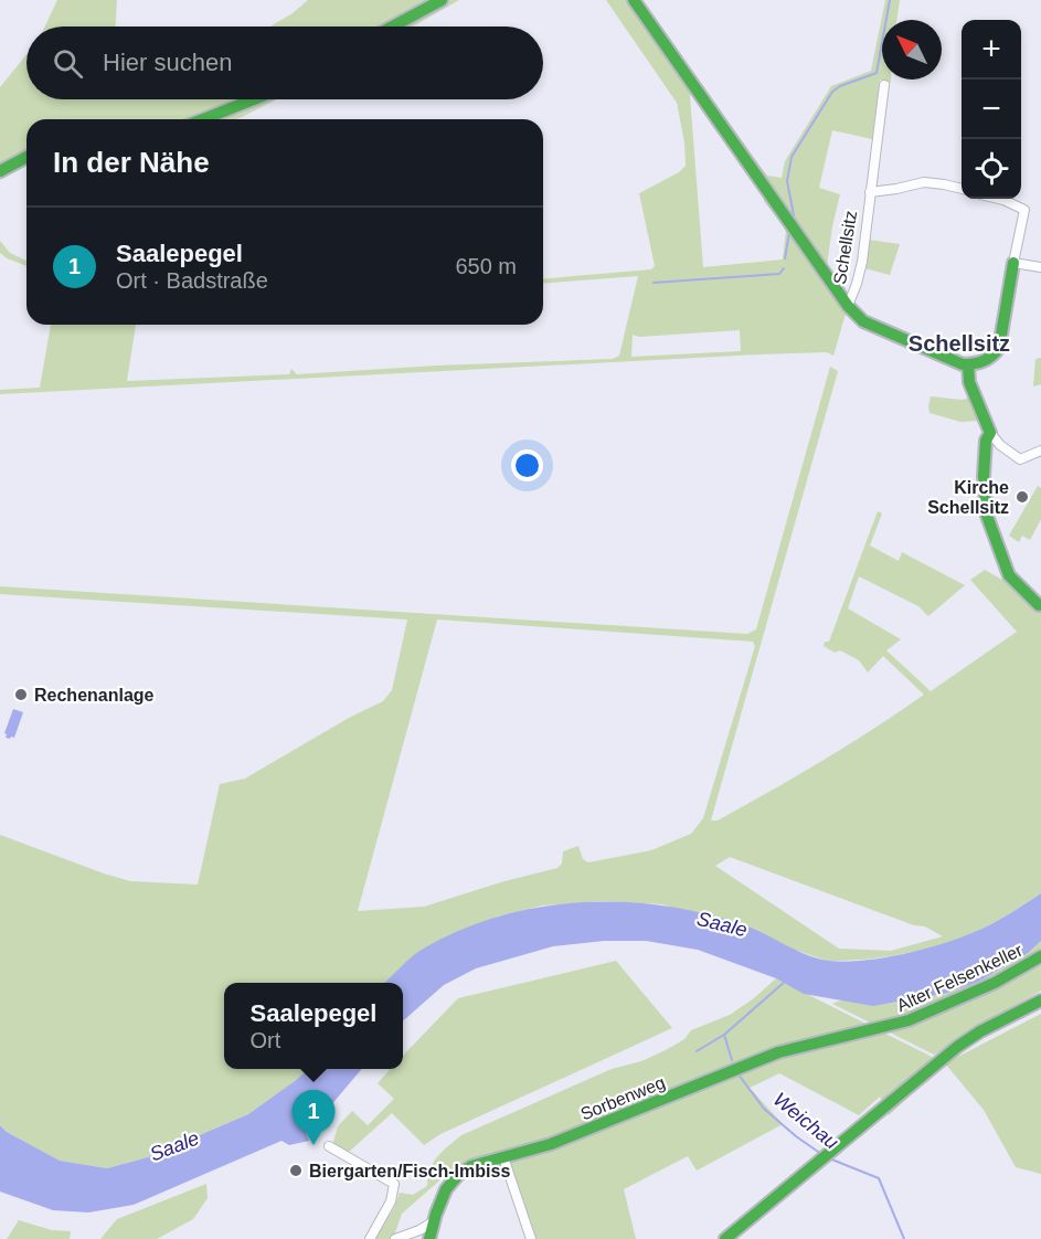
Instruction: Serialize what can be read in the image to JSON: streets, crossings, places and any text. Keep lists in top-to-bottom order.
{
  "streets": {
    "street": ["Schellsitz", "Alter Felsenkeller", "Sorbenweg"]
  },
  "crossings": [
    ["Alter Felsenkeller", "Sorbenweg"]
  ],
  "districts": ["Schellsitz"],
  "water": ["Saale", "Weichau"],
  "places": ["Kirche Schellsitz", "Rechenanlage", "Biergarten/Fisch-Imbiss"],
  "north": "top left",
  "page": {
    "map_buttons": ["+", "−"],
    "search": "Hier suchen",
    "heading": "In der Nähe",
    "list": [
      {
        "mark": "1",
        "name": "Saalepegel",
        "note": "Ort · Badstraße",
        "value": "650 m"
      }
    ],
    "popup": ["Saalepegel", "Ort"],
    "pins": "1"
  }
}
